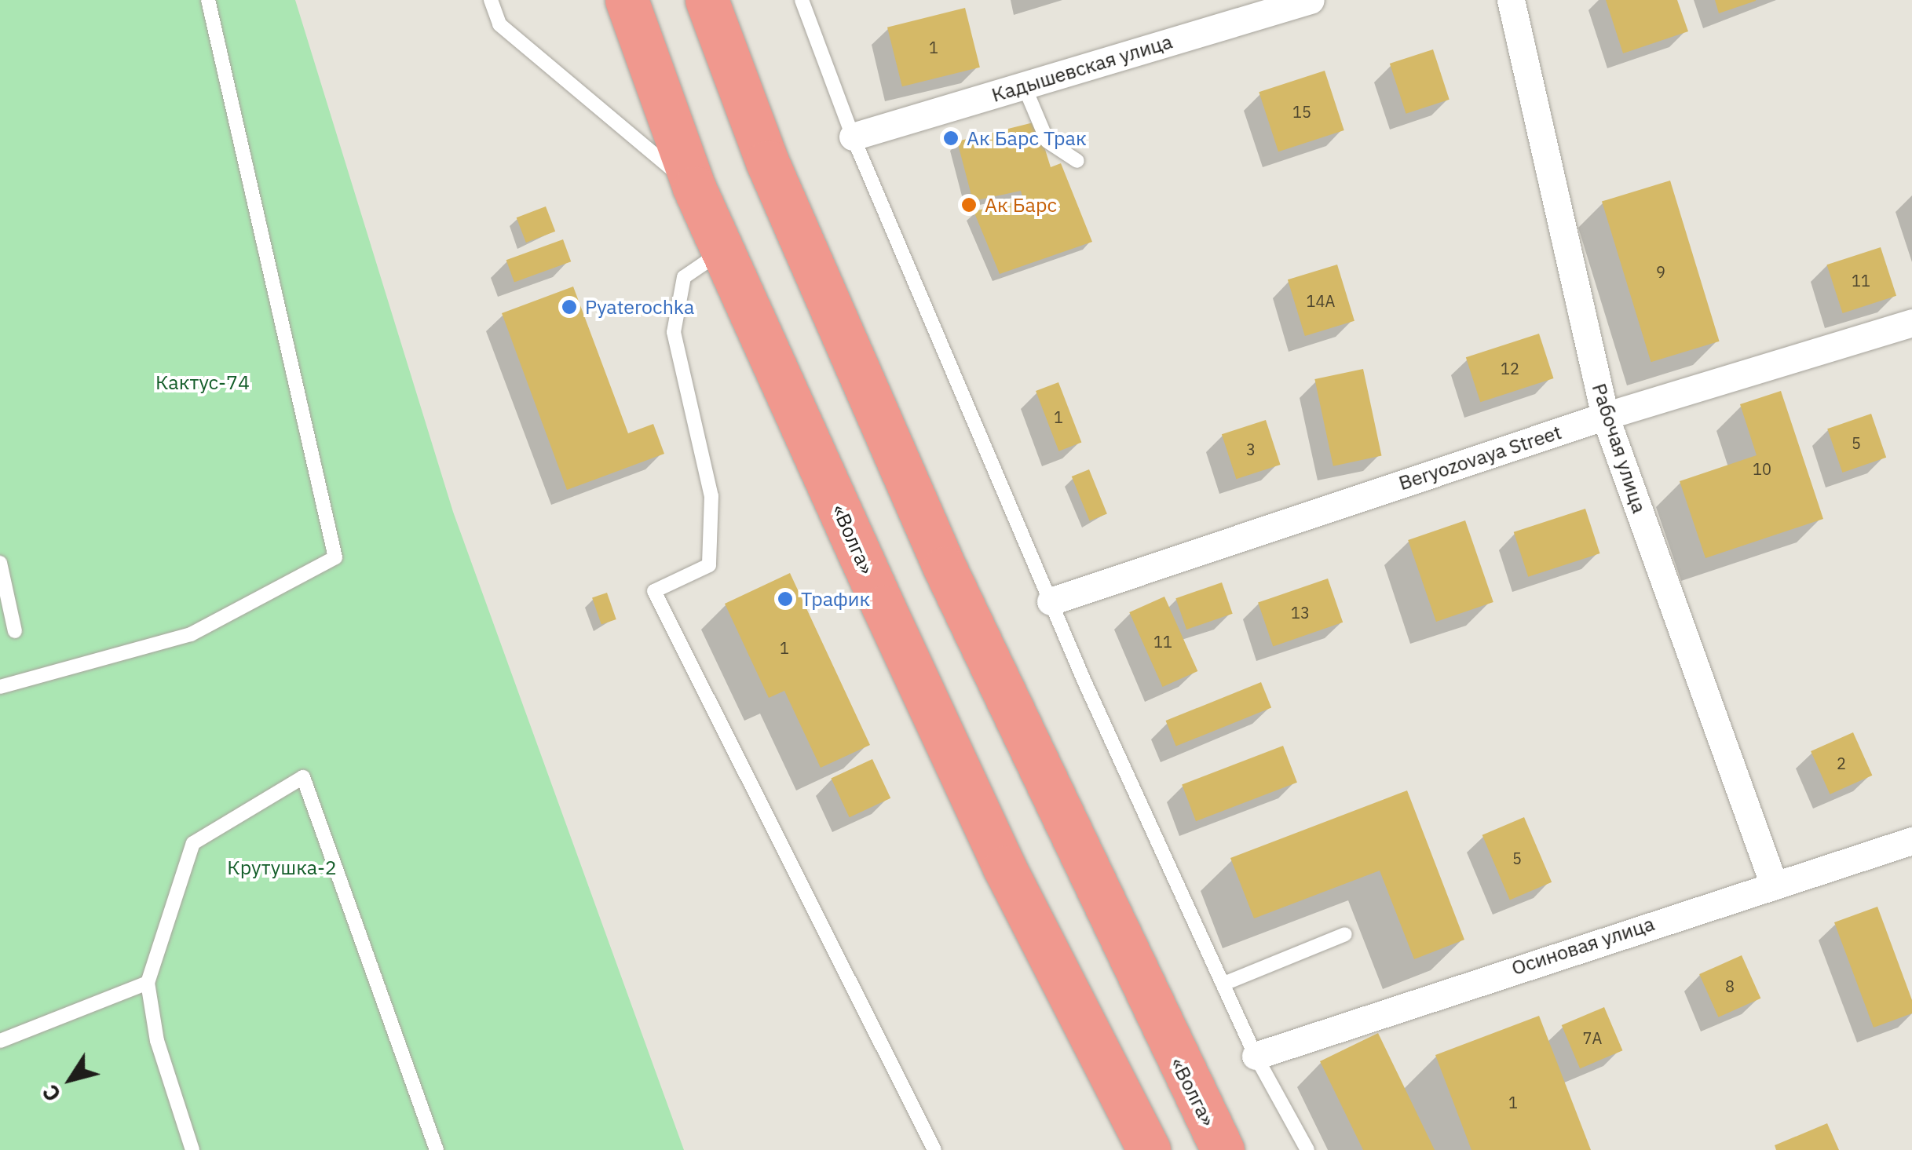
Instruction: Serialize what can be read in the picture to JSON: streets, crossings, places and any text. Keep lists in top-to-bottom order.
{
  "streets": {
    "highway": ["«Волга»"],
    "street": [
      "Кадышевская улица",
      "Рабочая улица",
      "Beryozovaya Street",
      "Осиновая улица"
    ]
  },
  "crossings": [
    ["Рабочая улица", "Beryozovaya Street"],
    ["Рабочая улица", "Осиновая улица"]
  ],
  "parks": ["Кактус-74", "Крутушка-2"],
  "places": [
    "Ак Барс Трак",
    "Ак Барс",
    "Pyaterochka",
    "Трафик"
  ],
  "house_numbers": [
    "1",
    "15",
    "9",
    "11",
    "14А",
    "12",
    "1",
    "5",
    "3",
    "10",
    "13",
    "11",
    "1",
    "2",
    "5",
    "8",
    "7А",
    "1"
  ],
  "north": "bottom left"
}
